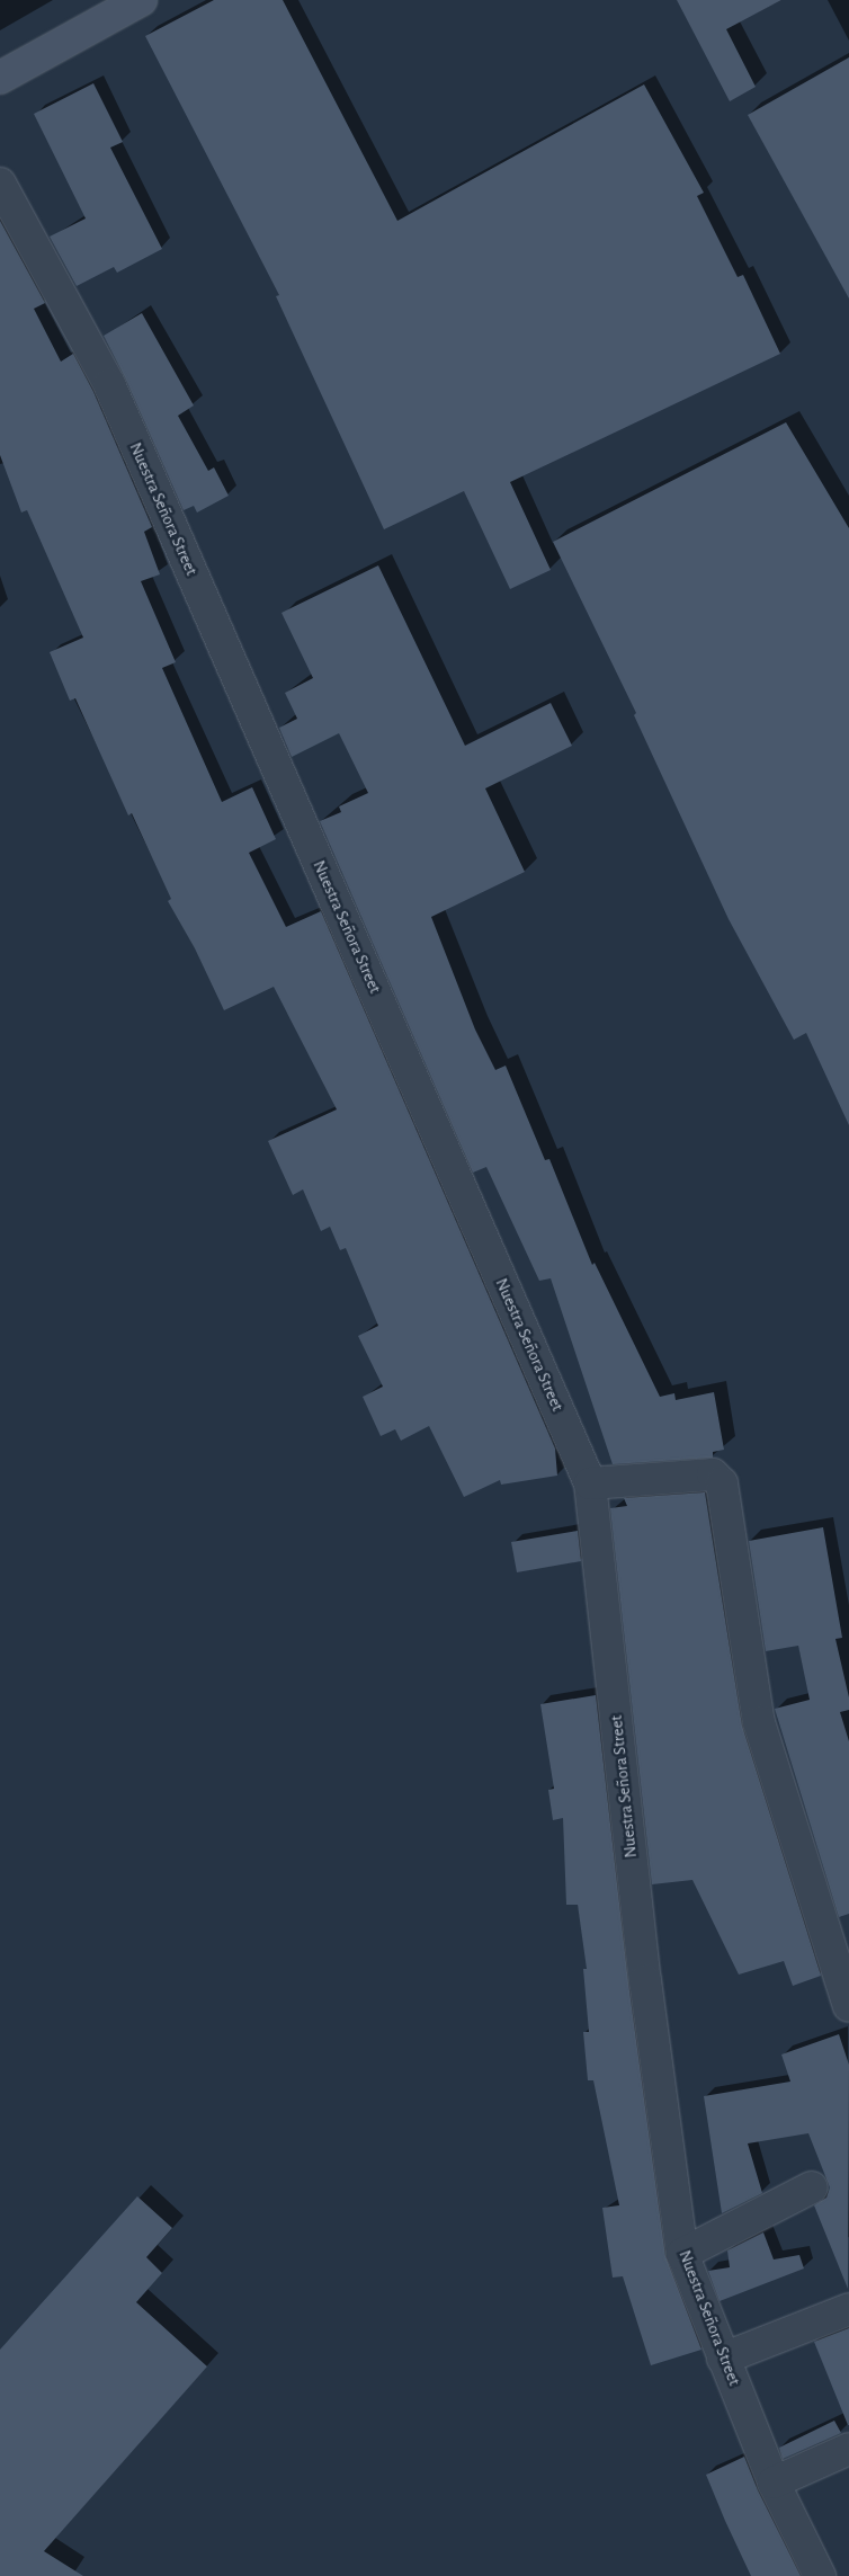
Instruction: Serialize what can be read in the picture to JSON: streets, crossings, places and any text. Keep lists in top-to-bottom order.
{
  "streets": {
    "street": ["Nuestra Señora Street"]
  }
}
